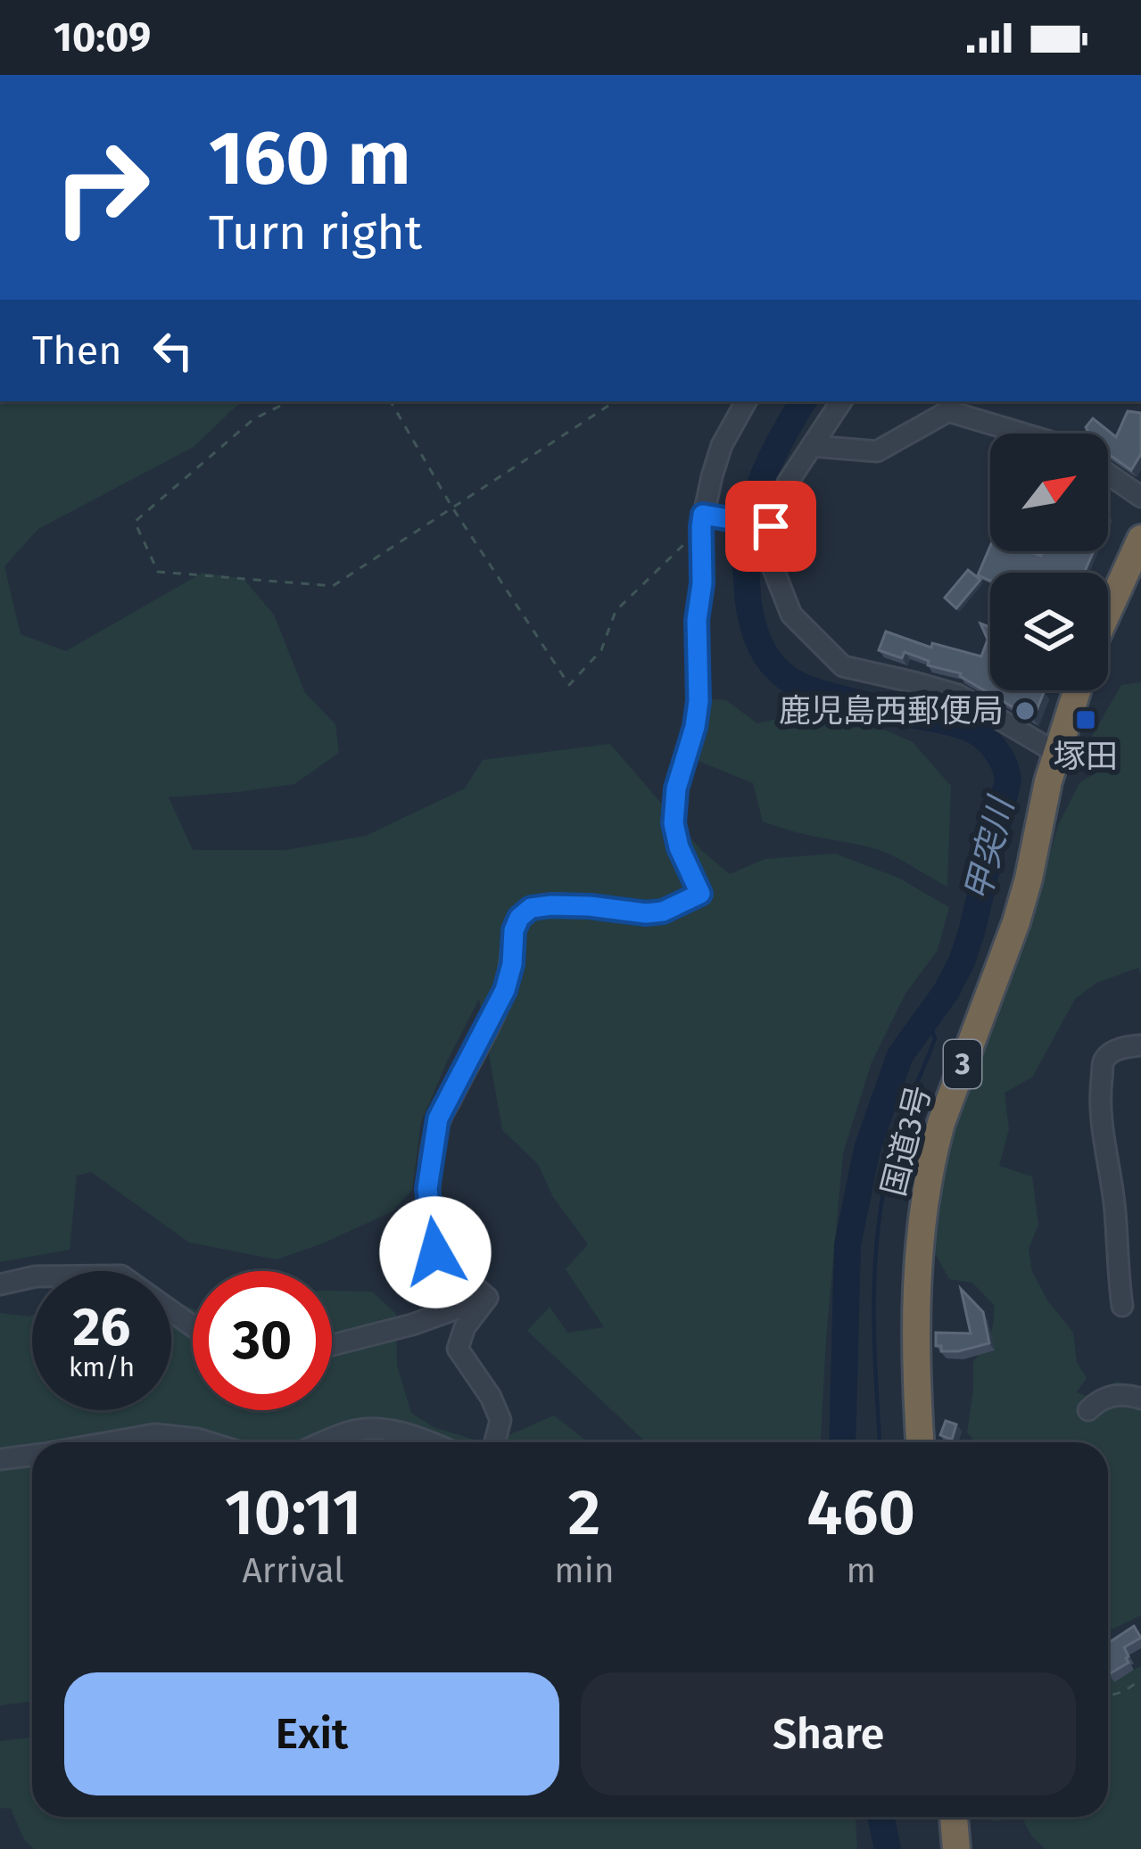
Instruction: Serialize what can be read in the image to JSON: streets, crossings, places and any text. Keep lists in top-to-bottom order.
{
  "streets": {
    "highway": ["3", "国道3号"]
  },
  "water": ["甲突川"],
  "places": {
    "other": ["鹿児島西郵便局"],
    "transit": ["塚田"]
  },
  "north": "top right",
  "page": {
    "status": "10:09",
    "turn": ["160 m", "Turn right"],
    "then": "Then",
    "speed": "26 km/h",
    "limit": "30",
    "eta": [
      "10:11",
      "Arrival",
      "2",
      "min",
      "460",
      "m"
    ],
    "buttons": ["Exit", "Share"]
  }
}
